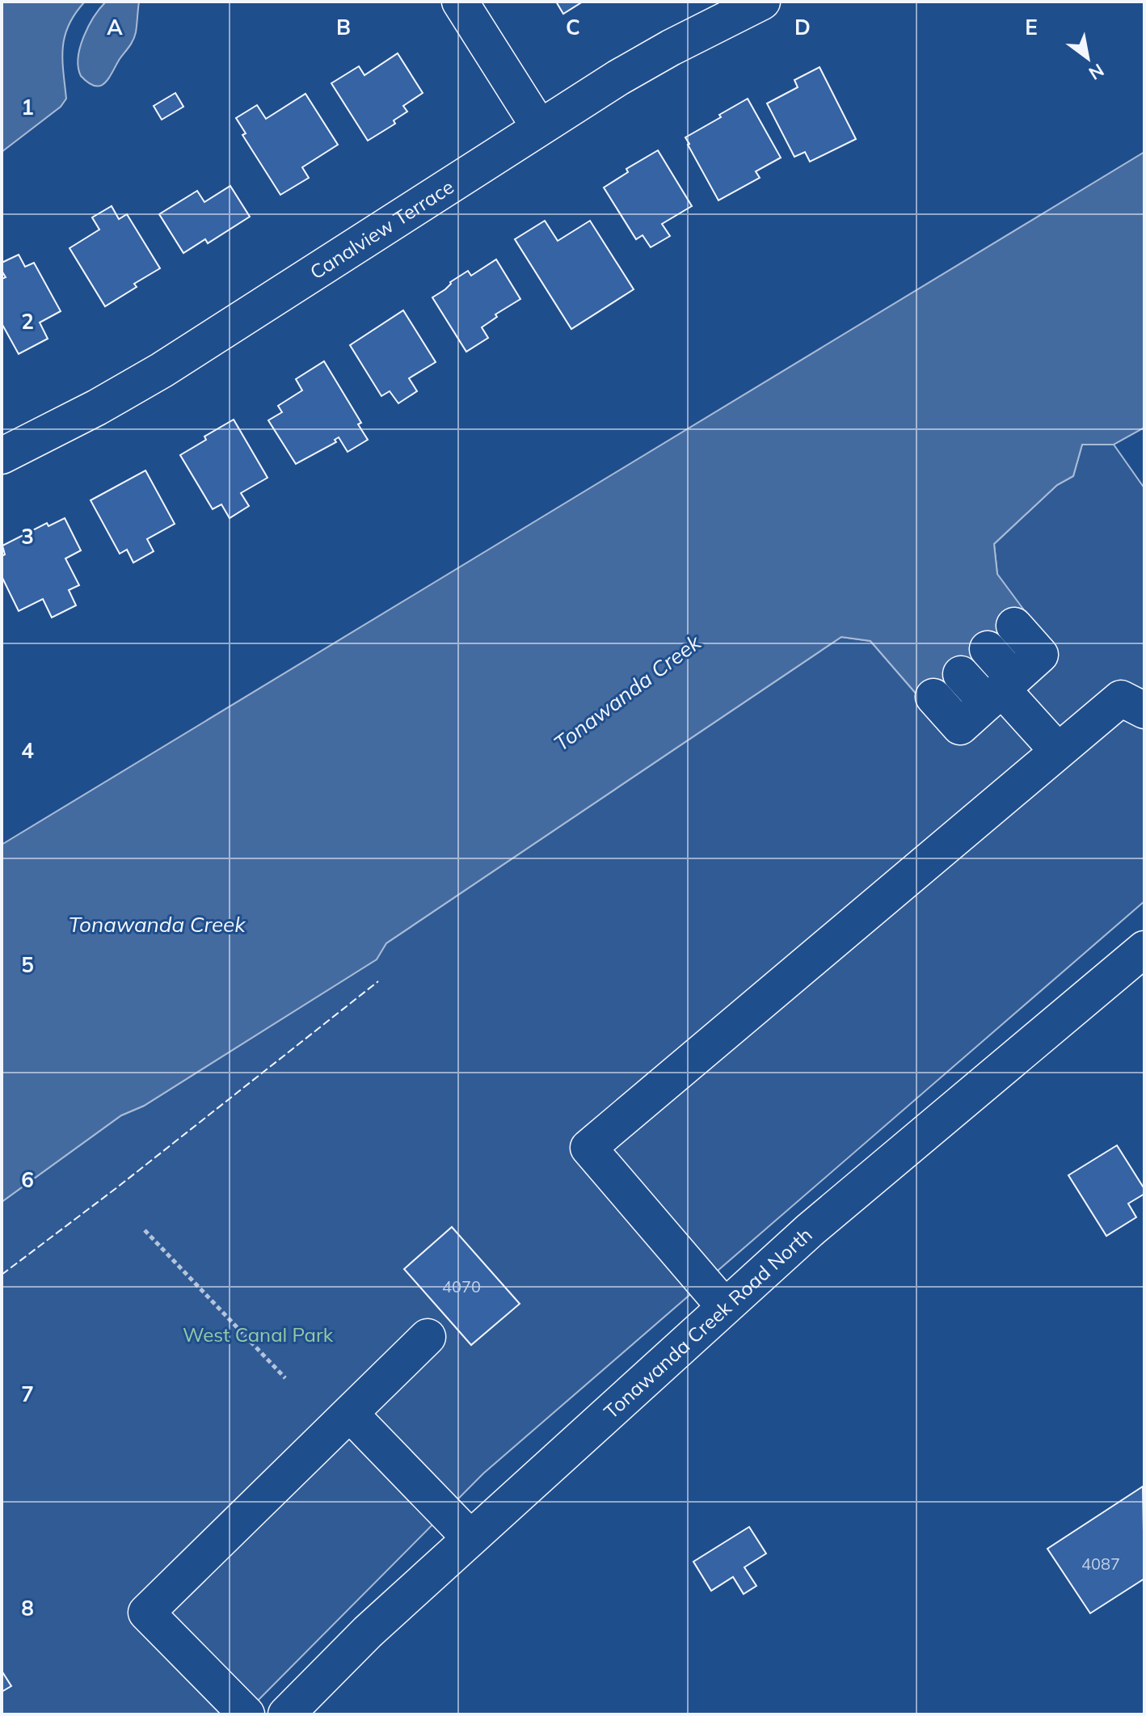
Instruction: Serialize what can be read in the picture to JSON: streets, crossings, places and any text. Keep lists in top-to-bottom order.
{
  "streets": {
    "street": ["Canalview Terrace", "Tonawanda Creek Road North"]
  },
  "water": ["Tonawanda Creek"],
  "parks": ["West Canal Park"],
  "house_numbers": ["4070", "4087"],
  "north": "bottom right",
  "grid": {
    "columns": [
      "A",
      "B",
      "C",
      "D",
      "E"
    ],
    "rows": [
      "1",
      "2",
      "3",
      "4",
      "5",
      "6",
      "7",
      "8"
    ]
  }
}
